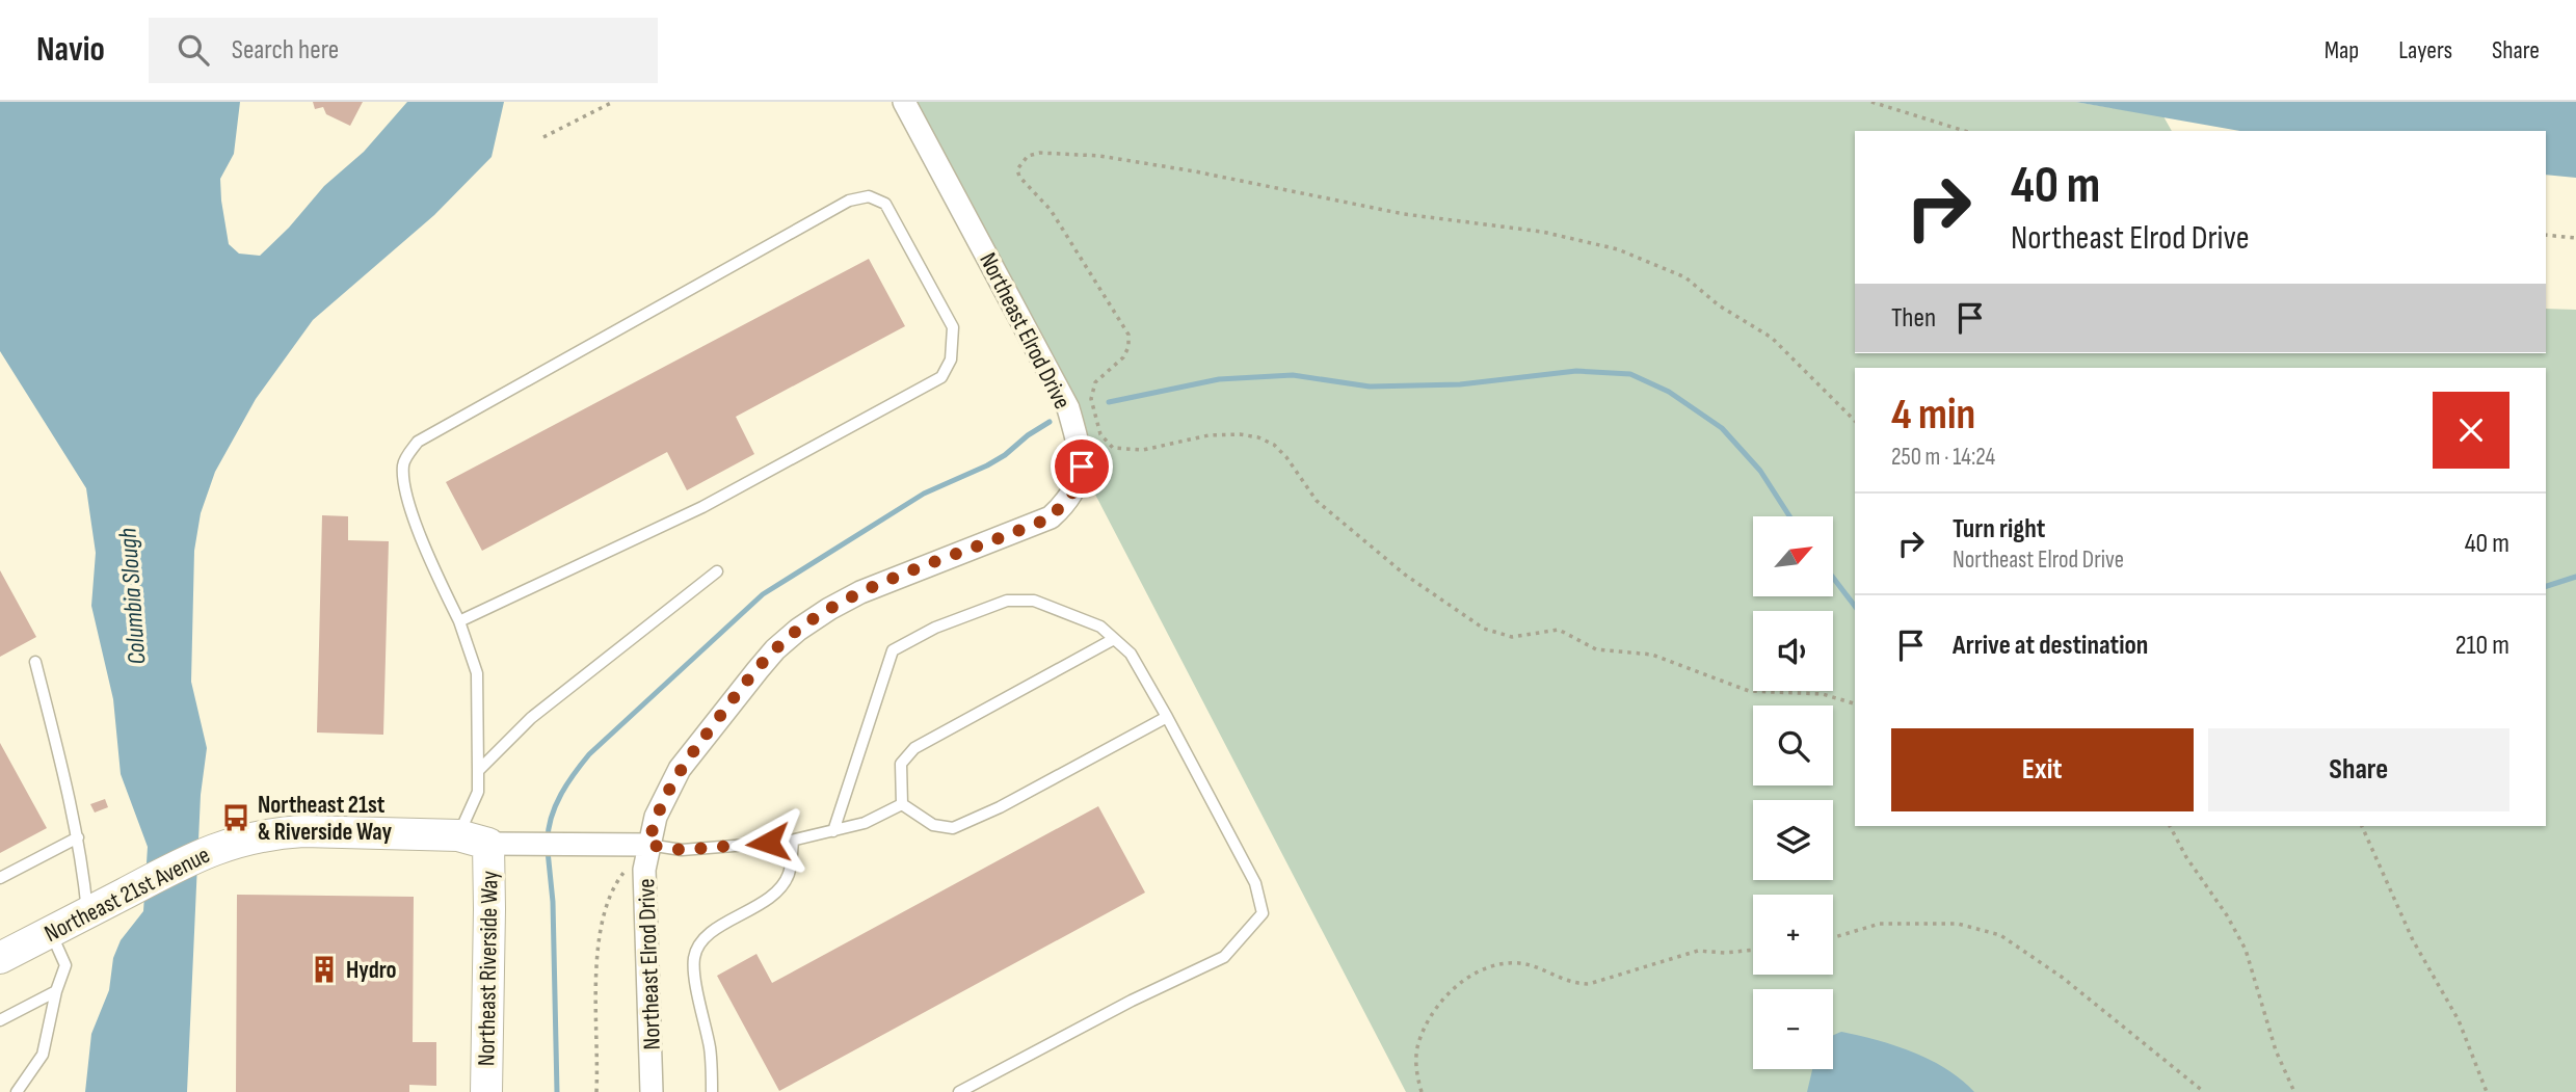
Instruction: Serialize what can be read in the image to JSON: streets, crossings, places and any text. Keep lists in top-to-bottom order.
{
  "streets": {
    "street": ["Northeast Elrod Drive", "Northeast 21st Avenue", "Northeast Riverside Way"]
  },
  "crossings": [
    ["Northeast Elrod Drive", "Northeast 21st Avenue"],
    ["Northeast 21st Avenue", "Northeast Riverside Way"]
  ],
  "water": ["Columbia Slough"],
  "places": {
    "bus stop": ["Northeast 21st & Riverside Way"],
    "building": ["Hydro"]
  },
  "north": "top right",
  "page": {
    "header": "Navio",
    "search": "Search here",
    "nav": ["Map", "Layers", "Share"],
    "turn": ["40 m", "Northeast Elrod Drive"],
    "then": "Then",
    "heading": ["4 min", "250 m · 14:24"],
    "list": [
      {
        "name": "Turn right",
        "note": "Northeast Elrod Drive",
        "value": "40 m"
      },
      {
        "name": "Arrive at destination",
        "value": "210 m"
      }
    ],
    "map_buttons": ["+", "−"],
    "buttons": ["Exit", "Share"]
  }
}
